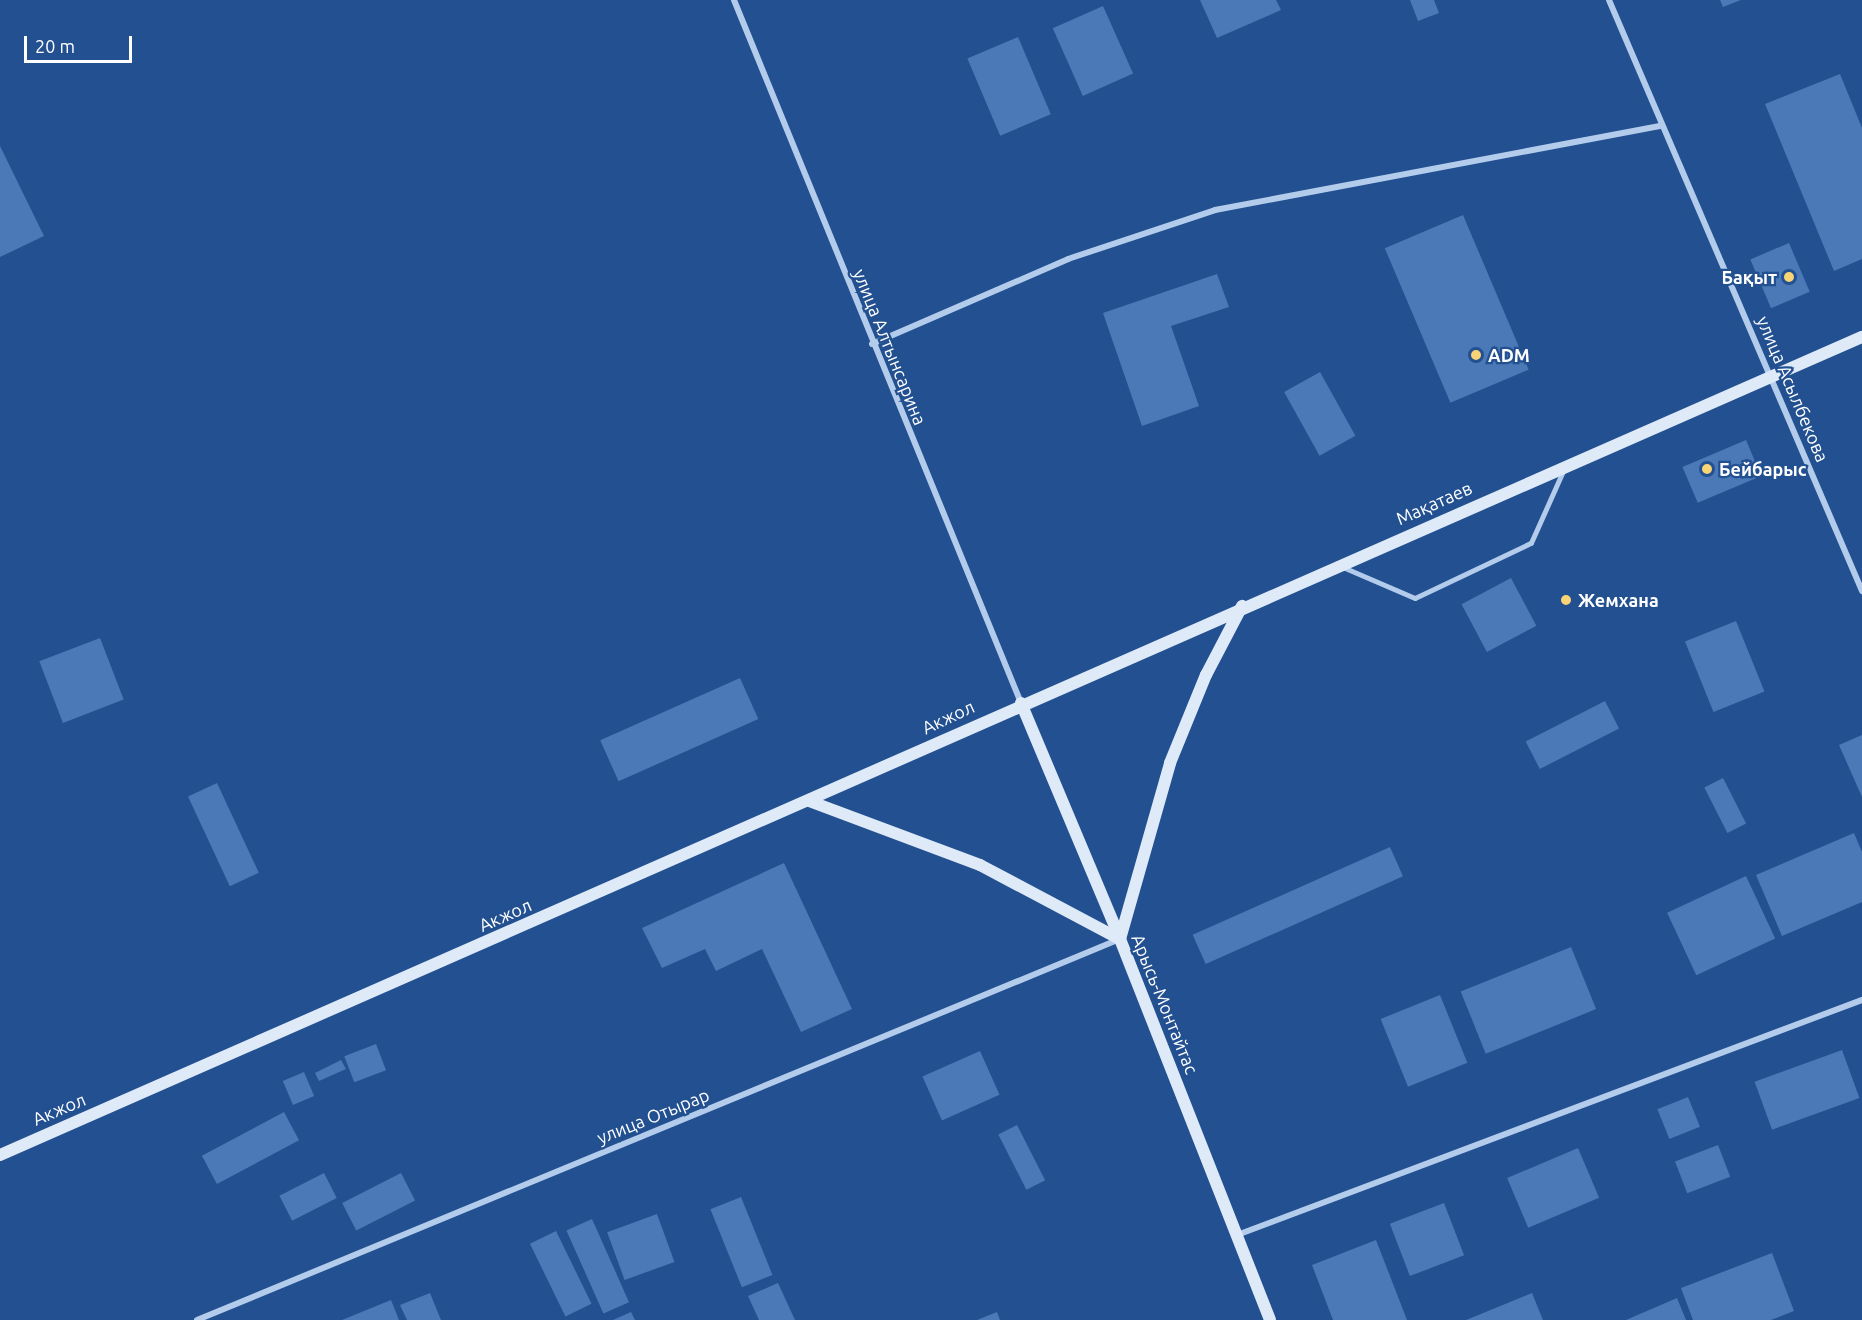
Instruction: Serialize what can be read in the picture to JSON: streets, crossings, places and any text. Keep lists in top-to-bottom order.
{
  "streets": {
    "main road": ["Мақатаев", "Акжол", "Арысь-Монтайтас"],
    "street": ["улица Алтынсарина", "улица Асылбекова", "улица Отырар"]
  },
  "crossings": [
    ["улица Алтынсарина", "Мақатаев"],
    ["улица Алтынсарина", "Акжол"],
    ["улица Алтынсарина", "Арысь-Монтайтас"],
    ["улица Асылбекова", "Мақатаев"],
    ["Мақатаев", "Акжол"],
    ["Мақатаев", "Арысь-Монтайтас"],
    ["Акжол", "Арысь-Монтайтас"],
    ["Арысь-Монтайтас", "улица Отырар"]
  ],
  "places": [
    "Бақыт",
    "ADM",
    "Бейбарыс",
    "Жемхана"
  ],
  "scale_bar": "20 m"
}
